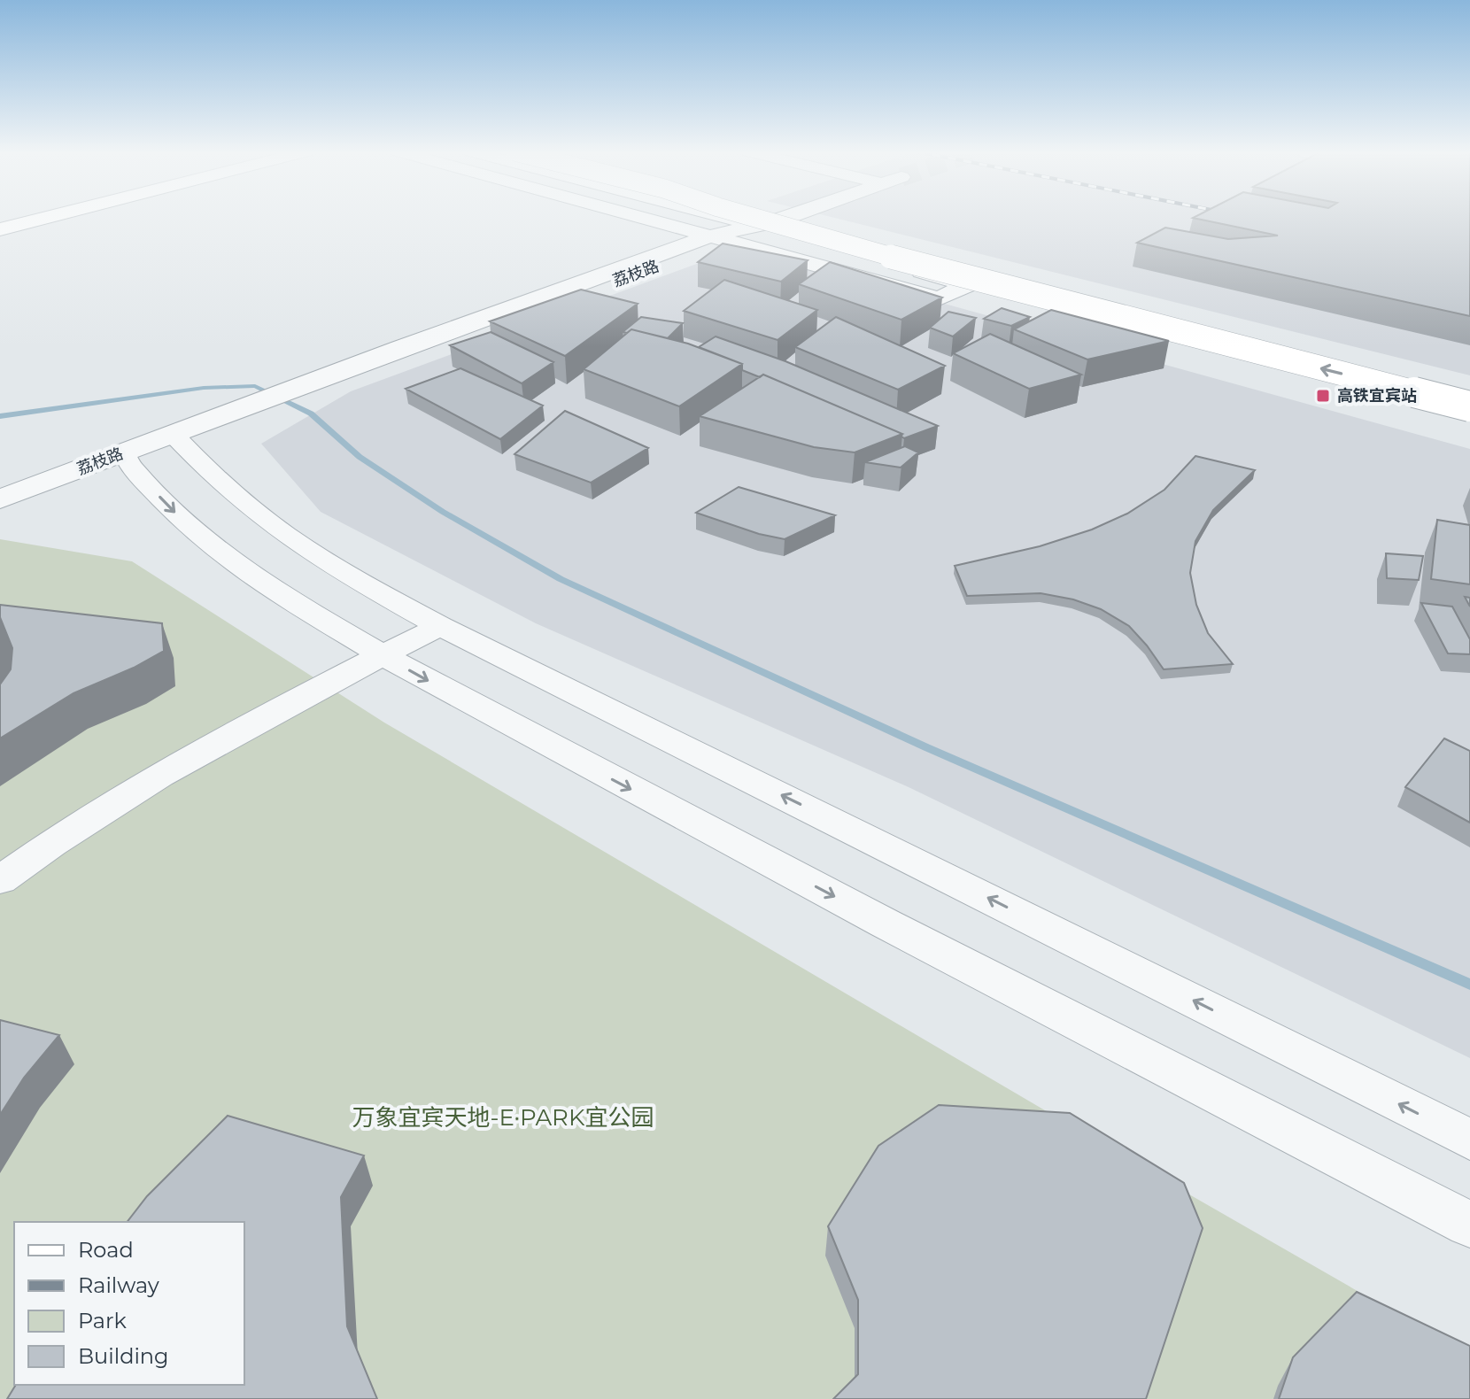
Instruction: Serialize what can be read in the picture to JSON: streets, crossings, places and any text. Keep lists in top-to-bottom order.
{
  "streets": {
    "street": ["荔枝路"]
  },
  "parks": ["万象宜宾天地-E·PARK宜公园"],
  "places": {
    "transit": ["高铁宜宾站"]
  },
  "legend": [
    "Road",
    "Railway",
    "Park",
    "Building"
  ]
}
